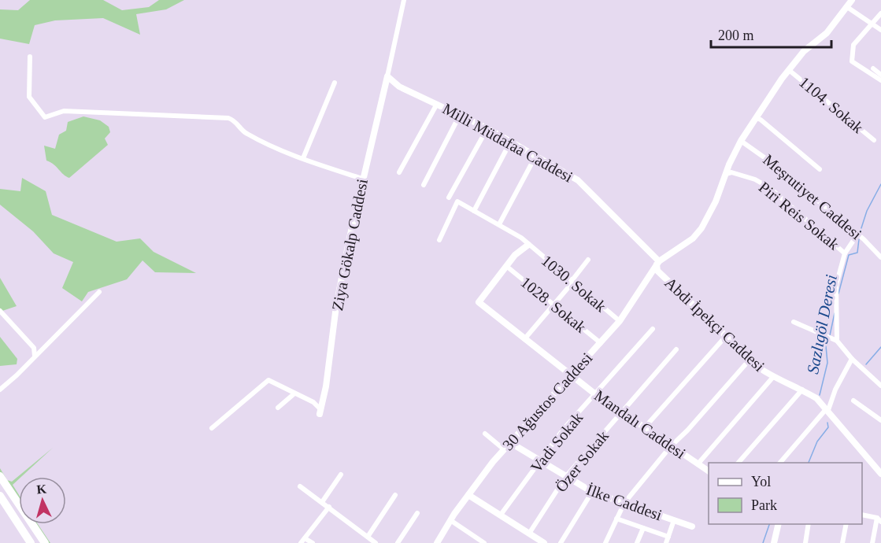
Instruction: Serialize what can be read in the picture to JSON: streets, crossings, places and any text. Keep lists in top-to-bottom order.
{
  "streets": {
    "street": [
      "1104. Sokak",
      "Milli Müdafaa Caddesi",
      "Meşrutiyet Caddesi",
      "Piri Reis Sokak",
      "Ziya Gökalp Caddesi",
      "1030. Sokak",
      "1028. Sokak",
      "Abdi İpekçi Caddesi",
      "30 Ağustos Caddesi",
      "Mandalı Caddesi",
      "Vadi Sokak",
      "Özer Sokak",
      "İlke Caddesi"
    ]
  },
  "crossings": [
    ["Milli Müdafaa Caddesi", "Ziya Gökalp Caddesi"],
    ["Milli Müdafaa Caddesi", "Abdi İpekçi Caddesi"],
    ["Milli Müdafaa Caddesi", "30 Ağustos Caddesi"],
    ["1030. Sokak", "30 Ağustos Caddesi"],
    ["1028. Sokak", "30 Ağustos Caddesi"],
    ["1028. Sokak", "Mandalı Caddesi"],
    ["Abdi İpekçi Caddesi", "30 Ağustos Caddesi"],
    ["30 Ağustos Caddesi", "Mandalı Caddesi"],
    ["30 Ağustos Caddesi", "İlke Caddesi"],
    ["Mandalı Caddesi", "Vadi Sokak"],
    ["Mandalı Caddesi", "Özer Sokak"],
    ["Vadi Sokak", "İlke Caddesi"],
    ["Özer Sokak", "İlke Caddesi"]
  ],
  "water": ["Sazlıgöl Deresi"],
  "legend": ["Yol", "Park"],
  "scale_bar": "200 m",
  "north": "top"
}
